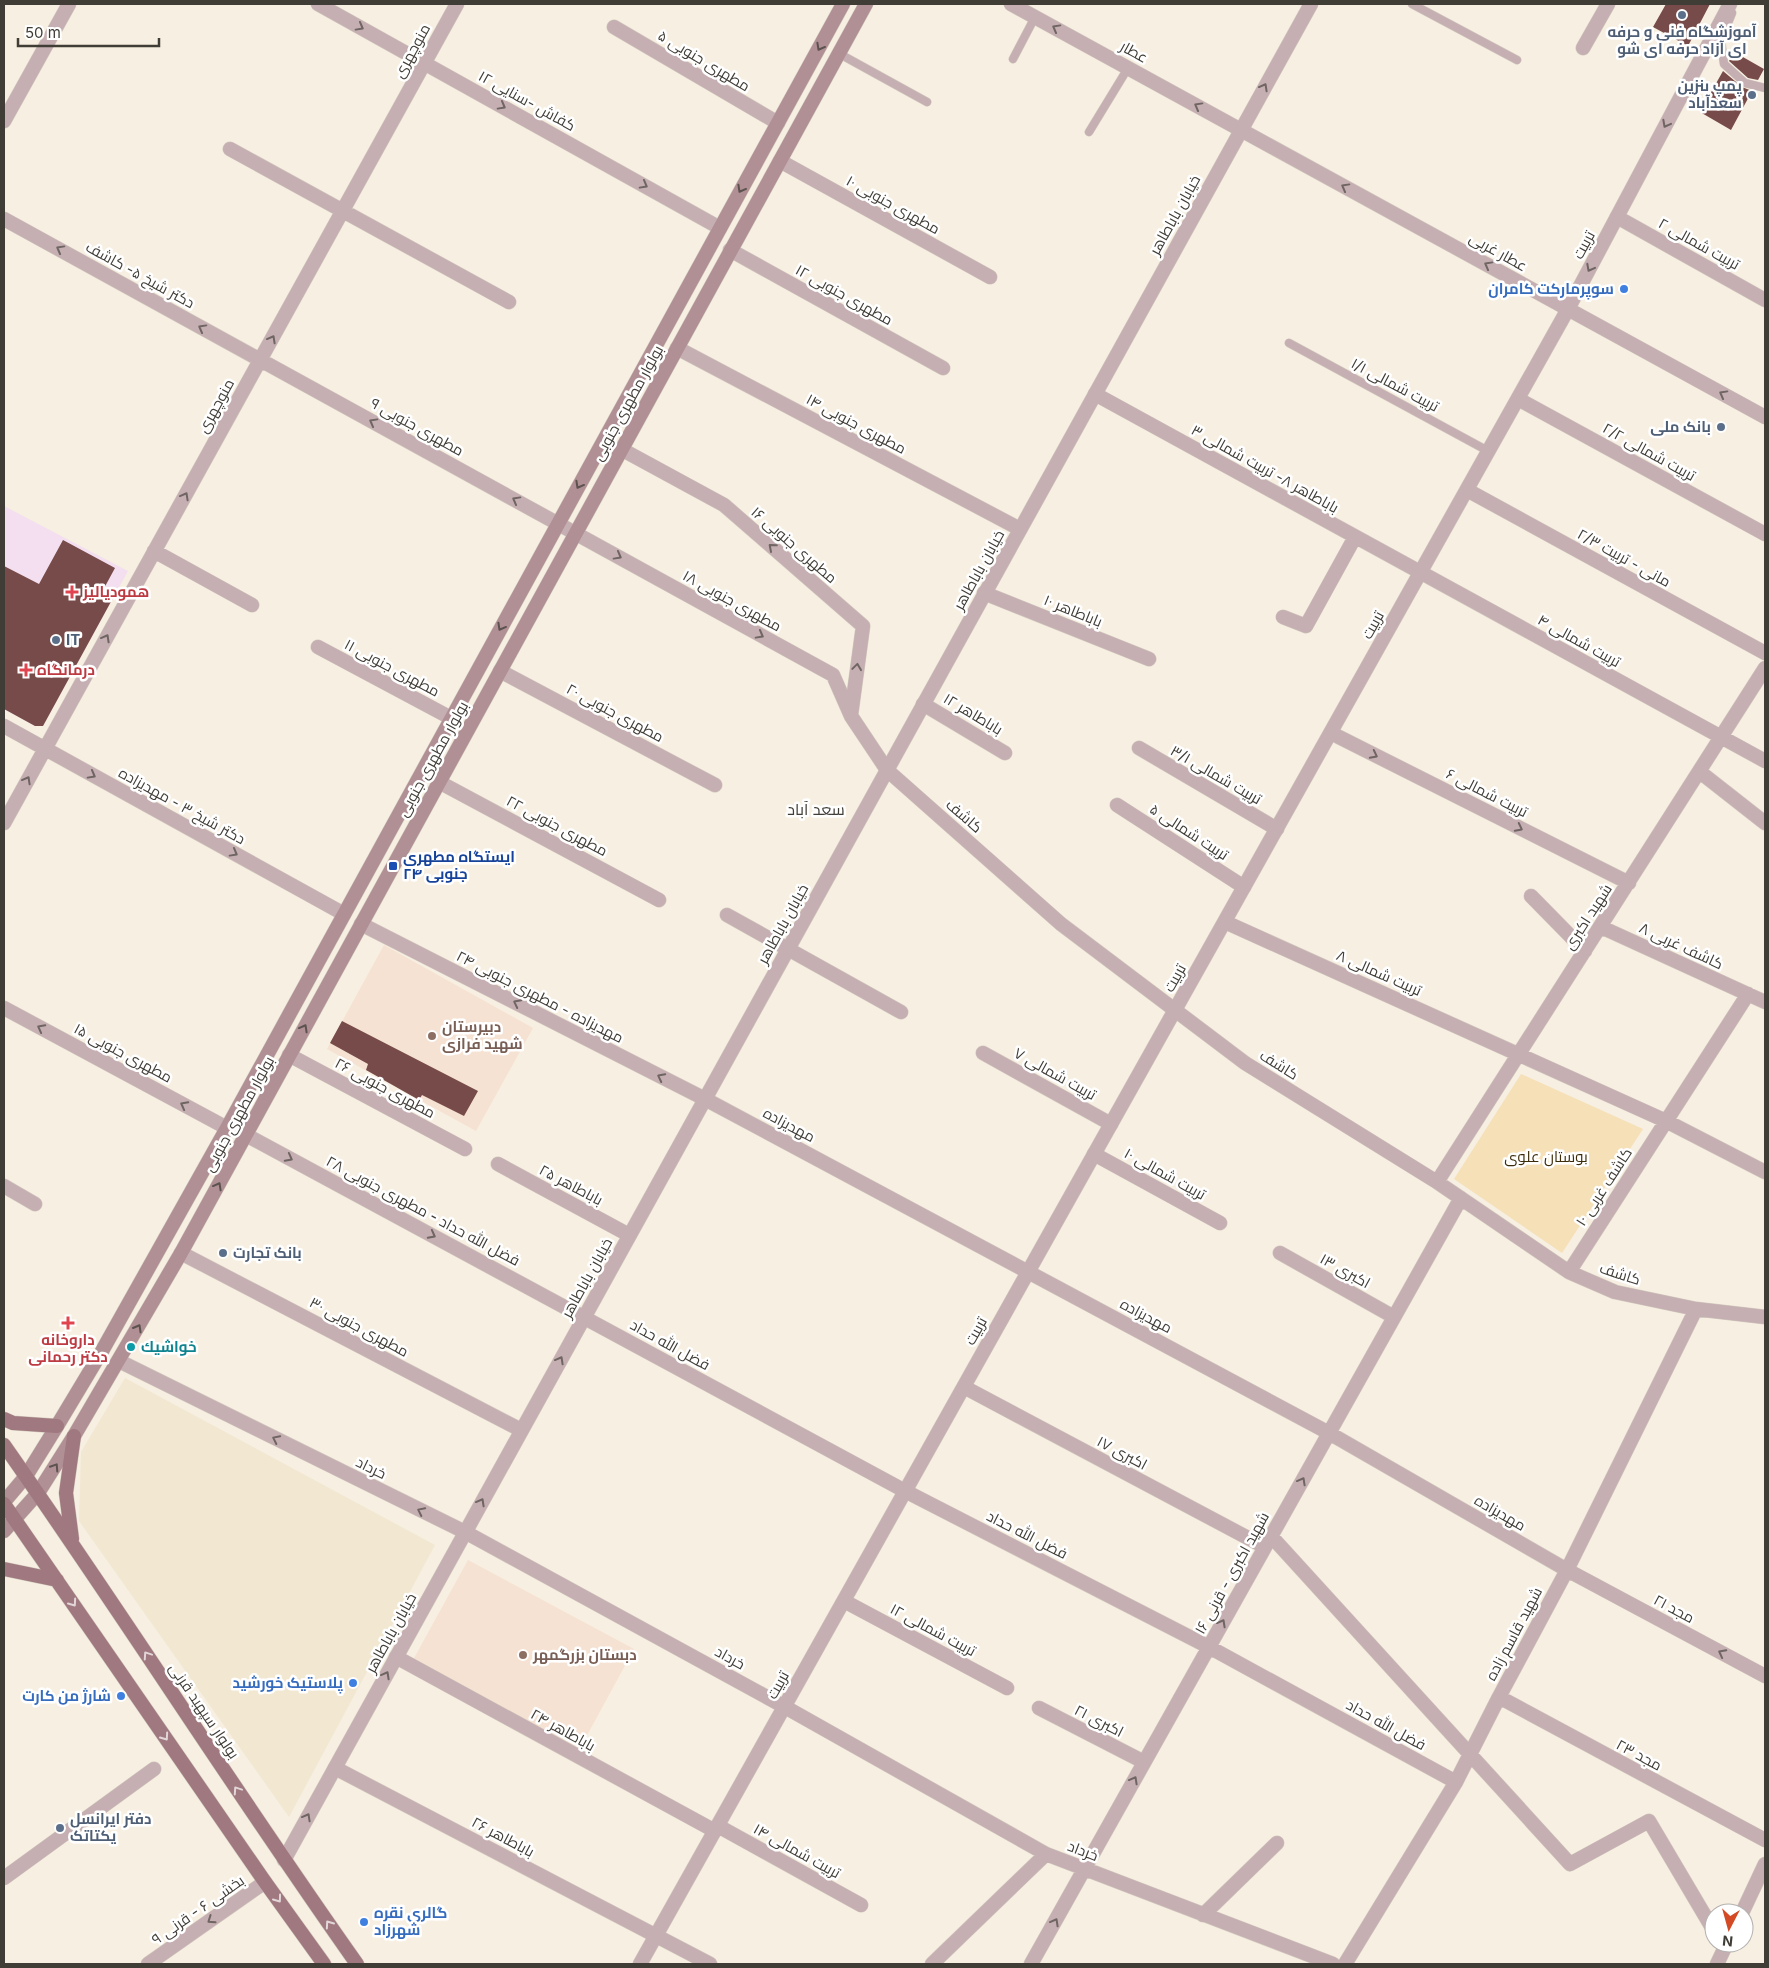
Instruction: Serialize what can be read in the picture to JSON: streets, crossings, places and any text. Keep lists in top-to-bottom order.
{
  "streets": {
    "main road": ["بولوار مطهری جنوبی", "بولوار سپهبد قرنی"],
    "street": [
      "منوچهری",
      "عطار",
      "مطهری جنوبی ۵",
      "کفاش -سنایی ۱۲",
      "مطهری جنوبی ۱۰",
      "خیابان باباطاهر",
      "تربیت شمالی ۲",
      "تربیت",
      "عطار غربی",
      "دکتر شیخ ۵- کاشف",
      "مطهری جنوبی ۱۲",
      "مطهری جنوبی ۱۴",
      "مطهری جنوبی ۹",
      "تربیت شمالی ۲/۲",
      "باباطاهر ۸- تربیت شمالی ۳",
      "مطهری جنوبی ۱۶",
      "مانی - تربیت ۲/۳",
      "مطهری جنوبی ۱۸",
      "باباطاهر ۱۰",
      "تربیت شمالی ۴",
      "مطهری جنوبی ۱۱",
      "مطهری جنوبی ۲۰",
      "باباطاهر ۱۲",
      "تربیت شمالی ۳/۱",
      "تربیت شمالی ۶",
      "دکتر شیخ ۳ - مهدیزاده",
      "کاشف",
      "مطهری جنوبی ۲۲",
      "تربیت شمالی ۵",
      "شهید اکبری",
      "کاشف غربی ۸",
      "تربیت شمالی ۸",
      "مهدیزاده - مطهری جنوبی ۲۴",
      "مطهری جنوبی ۱۵",
      "تربیت شمالی ۷",
      "مطهری جنوبی ۲۶",
      "مهدیزاده",
      "تربیت شمالی ۱۰",
      "باباطاهر ۲۵",
      "کاشف غربی ۱۰",
      "فضل الله حداد - مطهری جنوبی ۲۸",
      "اکبری ۱۳",
      "مطهری جنوبی ۳۰",
      "فضل الله حداد",
      "اکبری ۱۷",
      "خرداد",
      "شهید اکبری - قرنی ۱۶",
      "مجد ۲۱",
      "تربیت شمالی ۱۲",
      "شهید قاسم زاده",
      "اکبری ۲۱",
      "باباطاهر ۲۴",
      "مجد ۲۳",
      "باباطاهر ۲۶",
      "تربیت شمالی ۱۴",
      "بخشی ۶ - قرنی ۹"
    ],
    "lane": ["تربیت شمالی ۱/۱"]
  },
  "crossings": [
    ["منوچهری", "کفاش -سنایی ۱۲"],
    ["منوچهری", "دکتر شیخ ۵- کاشف"],
    ["منوچهری", "مطهری جنوبی ۹"],
    ["منوچهری", "دکتر شیخ ۳ - مهدیزاده"],
    ["عطار", "خیابان باباطاهر"],
    ["عطار", "عطار غربی"],
    ["مطهری جنوبی ۵", "بولوار مطهری جنوبی"],
    ["کفاش -سنایی ۱۲", "بولوار مطهری جنوبی"],
    ["مطهری جنوبی ۱۰", "بولوار مطهری جنوبی"],
    ["خیابان باباطاهر", "عطار غربی"],
    ["خیابان باباطاهر", "مطهری جنوبی ۱۴"],
    ["خیابان باباطاهر", "باباطاهر ۸- تربیت شمالی ۳"],
    ["خیابان باباطاهر", "باباطاهر ۱۰"],
    ["خیابان باباطاهر", "باباطاهر ۱۲"],
    ["خیابان باباطاهر", "کاشف"],
    ["خیابان باباطاهر", "مهدیزاده - مطهری جنوبی ۲۴"],
    ["خیابان باباطاهر", "مهدیزاده"],
    ["خیابان باباطاهر", "باباطاهر ۲۵"],
    ["خیابان باباطاهر", "فضل الله حداد - مطهری جنوبی ۲۸"],
    ["خیابان باباطاهر", "مطهری جنوبی ۳۰"],
    ["خیابان باباطاهر", "فضل الله حداد"],
    ["خیابان باباطاهر", "خرداد"],
    ["خیابان باباطاهر", "بولوار سپهبد قرنی"],
    ["خیابان باباطاهر", "باباطاهر ۲۴"],
    ["خیابان باباطاهر", "باباطاهر ۲۶"],
    ["تربیت شمالی ۲", "تربیت"],
    ["تربیت", "عطار غربی"],
    ["تربیت", "تربیت شمالی ۱/۱"],
    ["تربیت", "تربیت شمالی ۲/۲"],
    ["تربیت", "باباطاهر ۸- تربیت شمالی ۳"],
    ["تربیت", "مانی - تربیت ۲/۳"],
    ["تربیت", "تربیت شمالی ۴"],
    ["تربیت", "تربیت شمالی ۳/۱"],
    ["تربیت", "تربیت شمالی ۶"],
    ["تربیت", "کاشف"],
    ["تربیت", "تربیت شمالی ۵"],
    ["تربیت", "تربیت شمالی ۸"],
    ["تربیت", "تربیت شمالی ۷"],
    ["تربیت", "مهدیزاده"],
    ["تربیت", "تربیت شمالی ۱۰"],
    ["تربیت", "فضل الله حداد"],
    ["تربیت", "اکبری ۱۷"],
    ["تربیت", "خرداد"],
    ["تربیت", "تربیت شمالی ۱۲"],
    ["تربیت", "باباطاهر ۲۴"],
    ["تربیت", "باباطاهر ۲۶"],
    ["تربیت", "تربیت شمالی ۱۴"],
    ["دکتر شیخ ۵- کاشف", "مطهری جنوبی ۹"],
    ["مطهری جنوبی ۱۲", "بولوار مطهری جنوبی"],
    ["بولوار مطهری جنوبی", "مطهری جنوبی ۱۴"],
    ["بولوار مطهری جنوبی", "مطهری جنوبی ۹"],
    ["بولوار مطهری جنوبی", "مطهری جنوبی ۱۶"],
    ["بولوار مطهری جنوبی", "مطهری جنوبی ۱۸"],
    ["بولوار مطهری جنوبی", "مطهری جنوبی ۱۱"],
    ["بولوار مطهری جنوبی", "مطهری جنوبی ۲۰"],
    ["بولوار مطهری جنوبی", "دکتر شیخ ۳ - مهدیزاده"],
    ["بولوار مطهری جنوبی", "مطهری جنوبی ۲۲"],
    ["بولوار مطهری جنوبی", "مهدیزاده - مطهری جنوبی ۲۴"],
    ["بولوار مطهری جنوبی", "مطهری جنوبی ۱۵"],
    ["بولوار مطهری جنوبی", "مطهری جنوبی ۲۶"],
    ["بولوار مطهری جنوبی", "فضل الله حداد - مطهری جنوبی ۲۸"],
    ["بولوار مطهری جنوبی", "مطهری جنوبی ۳۰"],
    ["بولوار مطهری جنوبی", "خرداد"],
    ["بولوار مطهری جنوبی", "بولوار سپهبد قرنی"],
    ["مطهری جنوبی ۹", "مطهری جنوبی ۱۸"],
    ["باباطاهر ۸- تربیت شمالی ۳", "تربیت شمالی ۴"],
    ["مطهری جنوبی ۱۶", "مطهری جنوبی ۱۸"],
    ["مطهری جنوبی ۱۶", "کاشف"],
    ["مطهری جنوبی ۱۸", "کاشف"],
    ["تربیت شمالی ۴", "شهید اکبری"],
    ["تربیت شمالی ۶", "شهید اکبری"],
    ["کاشف", "شهید اکبری"],
    ["کاشف", "کاشف غربی ۱۰"],
    ["کاشف", "شهید اکبری - قرنی ۱۶"],
    ["کاشف", "شهید قاسم زاده"],
    ["شهید اکبری", "کاشف غربی ۸"],
    ["شهید اکبری", "تربیت شمالی ۸"],
    ["کاشف غربی ۸", "کاشف غربی ۱۰"],
    ["مهدیزاده - مطهری جنوبی ۲۴", "مهدیزاده"],
    ["مهدیزاده", "شهید اکبری - قرنی ۱۶"],
    ["مهدیزاده", "مجد ۲۱"],
    ["مهدیزاده", "شهید قاسم زاده"],
    ["فضل الله حداد - مطهری جنوبی ۲۸", "فضل الله حداد"],
    ["اکبری ۱۳", "شهید اکبری - قرنی ۱۶"],
    ["فضل الله حداد", "شهید اکبری - قرنی ۱۶"],
    ["فضل الله حداد", "شهید قاسم زاده"],
    ["اکبری ۱۷", "شهید اکبری - قرنی ۱۶"],
    ["اکبری ۱۷", "شهید قاسم زاده"],
    ["خرداد", "شهید اکبری - قرنی ۱۶"],
    ["شهید اکبری - قرنی ۱۶", "اکبری ۲۱"],
    ["مجد ۲۱", "شهید قاسم زاده"],
    ["شهید قاسم زاده", "مجد ۲۳"],
    ["باباطاهر ۲۴", "تربیت شمالی ۱۴"]
  ],
  "one_way": [
    "منوچهری",
    "عطار",
    "کفاش -سنایی ۱۲",
    "عطار غربی",
    "دکتر شیخ ۵- کاشف",
    "مطهری جنوبی ۹",
    "مطهری جنوبی ۱۶",
    "مطهری جنوبی ۱۸",
    "تربیت شمالی ۶",
    "دکتر شیخ ۳ - مهدیزاده",
    "مهدیزاده - مطهری جنوبی ۲۴",
    "مطهری جنوبی ۱۵",
    "فضل الله حداد - مطهری جنوبی ۲۸",
    "شهید اکبری - قرنی ۱۶",
    "مجد ۲۱",
    "بخشی ۶ - قرنی ۹"
  ],
  "districts": ["سعد آباد"],
  "parks": ["بوستان علوی"],
  "places": {
    "other": [
      "آموزشگاه فنی و حرفه ای آزاد حرفه ای شو",
      "پمپ بنزین سعدآباد",
      "سوپرمارکت کامران",
      "بانک ملی",
      "IT",
      "دبیرستان شهید فرازی",
      "بانک تجارت",
      "خواشيك",
      "دبستان بزرگمهر",
      "پلاستیک خورشید",
      "شارژ من کارت",
      "دفتر ایرانسل یکتاتک",
      "گالری نقره شهرزاد"
    ],
    "health": ["همودیالیز", "درمانگاه", "داروخانه دکتر رحمانی"],
    "transit": ["ایستگاه مطهری جنوبی ۲۴"]
  },
  "scale_bar": "50 m",
  "north": "bottom"
}
